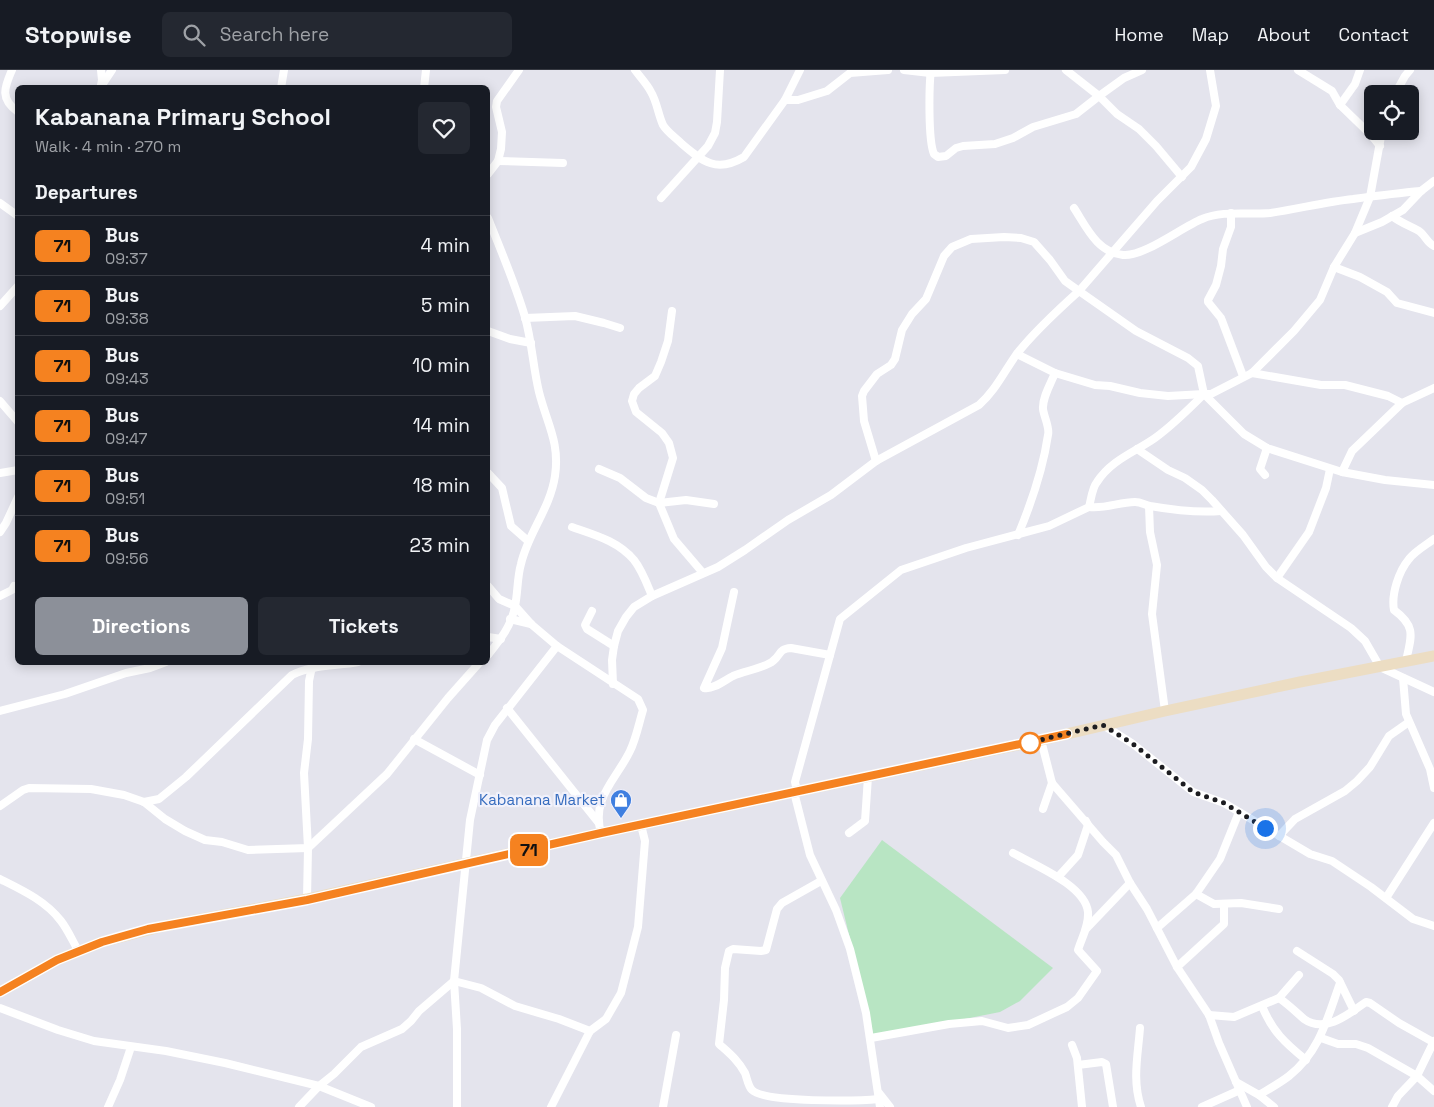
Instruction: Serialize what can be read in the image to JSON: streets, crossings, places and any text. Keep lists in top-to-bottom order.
{
  "places": {
    "shop": ["Kabanana Market"]
  },
  "lines": ["bus line 71"],
  "page": {
    "header": "Stopwise",
    "search": "Search here",
    "nav": [
      "Home",
      "Map",
      "About",
      "Contact"
    ],
    "on_map": "71",
    "heading": [
      ["Kabanana Primary School", "Walk · 4 min · 270 m"],
      "Departures"
    ],
    "list": [
      {
        "mark": "71",
        "name": "Bus",
        "note": "09:37",
        "value": "4 min"
      },
      {
        "mark": "71",
        "name": "Bus",
        "note": "09:38",
        "value": "5 min"
      },
      {
        "mark": "71",
        "name": "Bus",
        "note": "09:43",
        "value": "10 min"
      },
      {
        "mark": "71",
        "name": "Bus",
        "note": "09:47",
        "value": "14 min"
      },
      {
        "mark": "71",
        "name": "Bus",
        "note": "09:51",
        "value": "18 min"
      },
      {
        "mark": "71",
        "name": "Bus",
        "note": "09:56",
        "value": "23 min"
      }
    ],
    "buttons": ["Directions", "Tickets"]
  }
}
